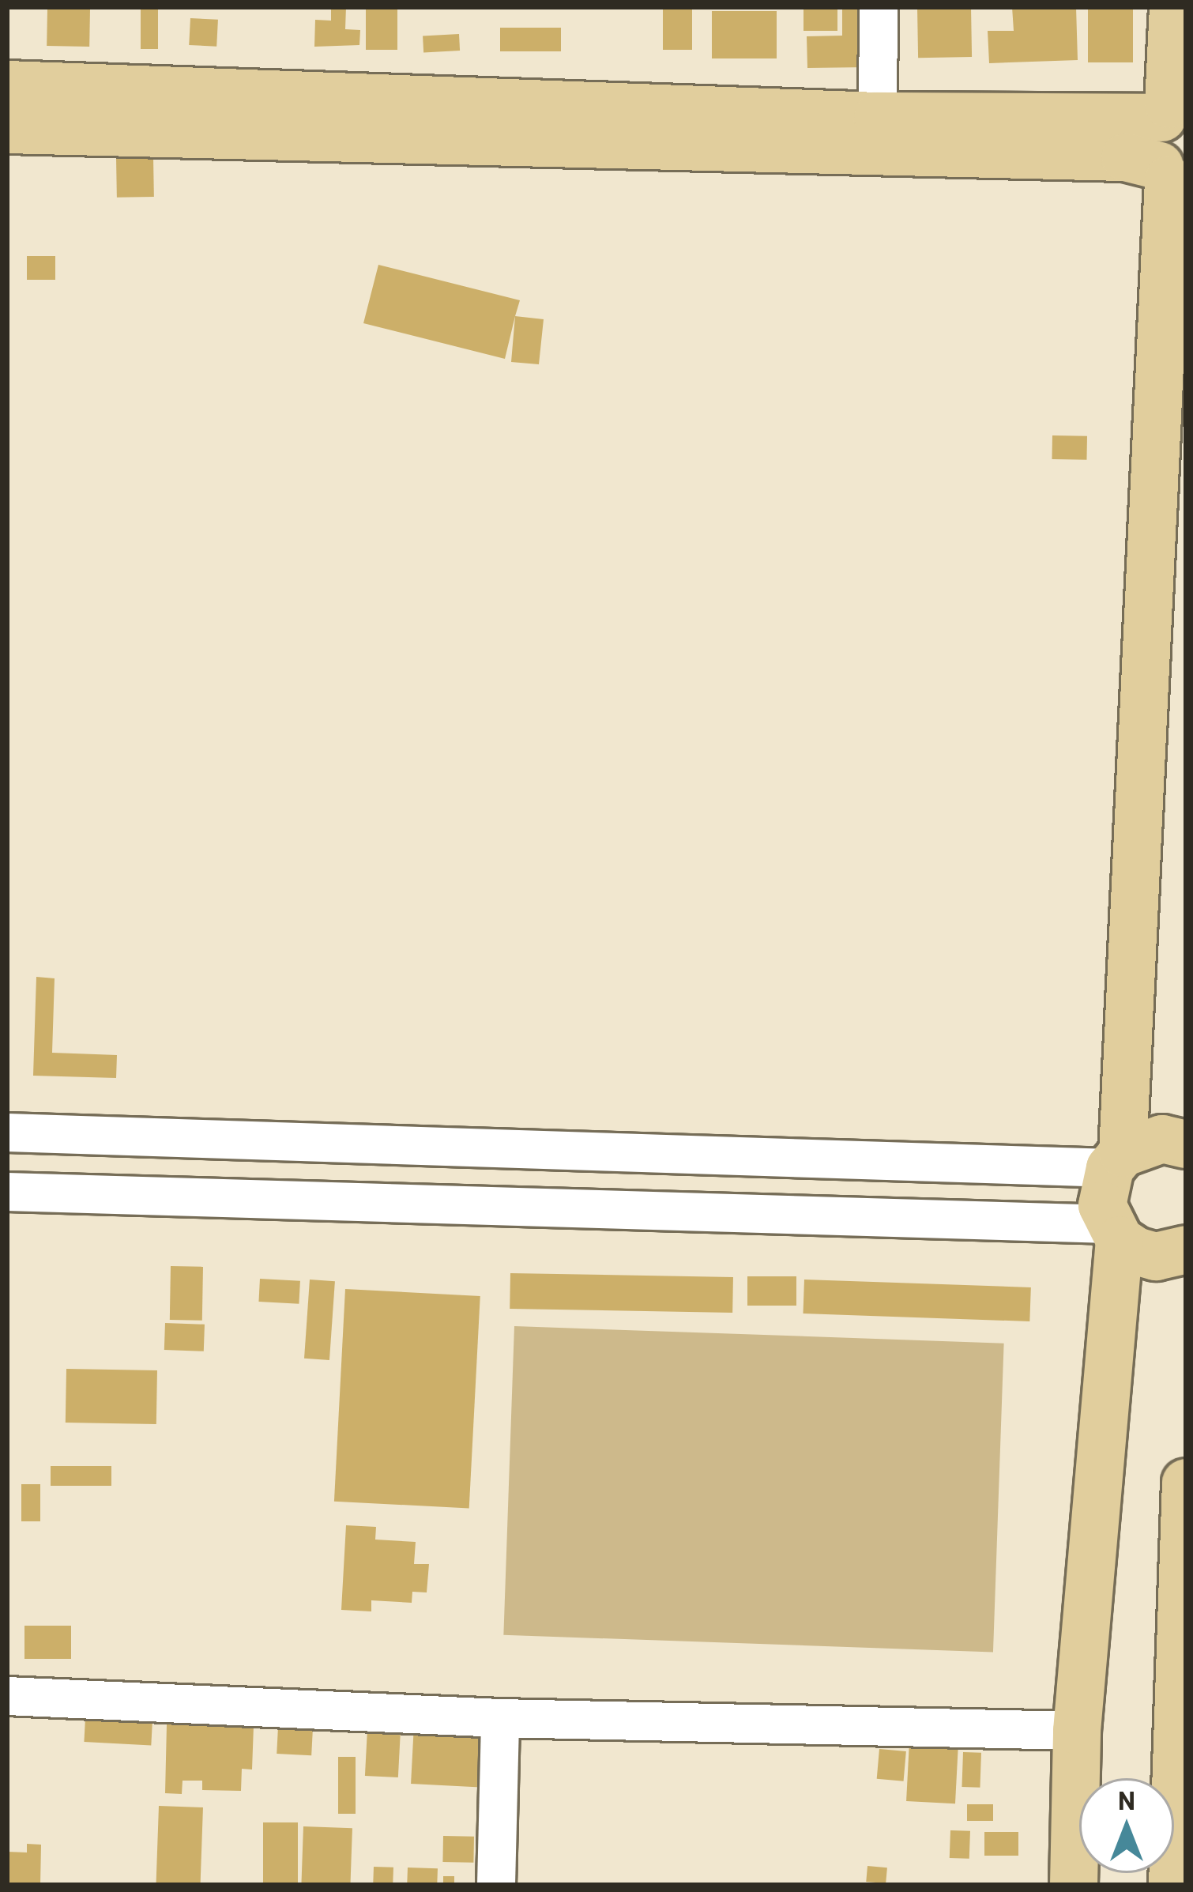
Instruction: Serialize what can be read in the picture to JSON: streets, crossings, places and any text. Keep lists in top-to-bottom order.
{
  "north": "top"
}
